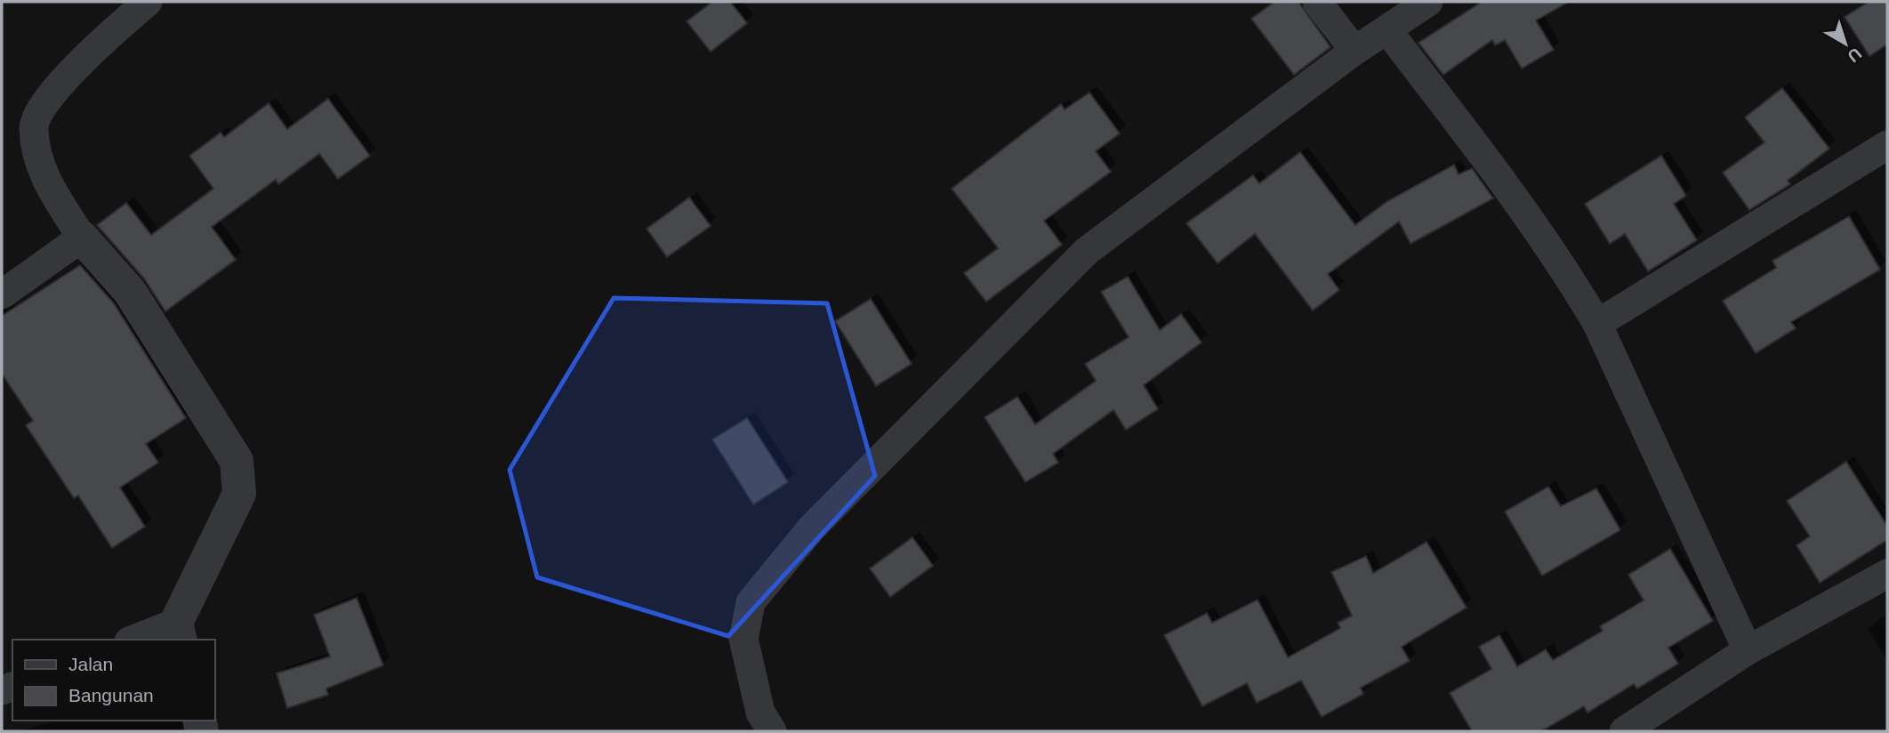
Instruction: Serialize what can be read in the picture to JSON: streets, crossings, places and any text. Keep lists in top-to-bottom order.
{
  "legend": ["Jalan", "Bangunan"],
  "north": "bottom right"
}
